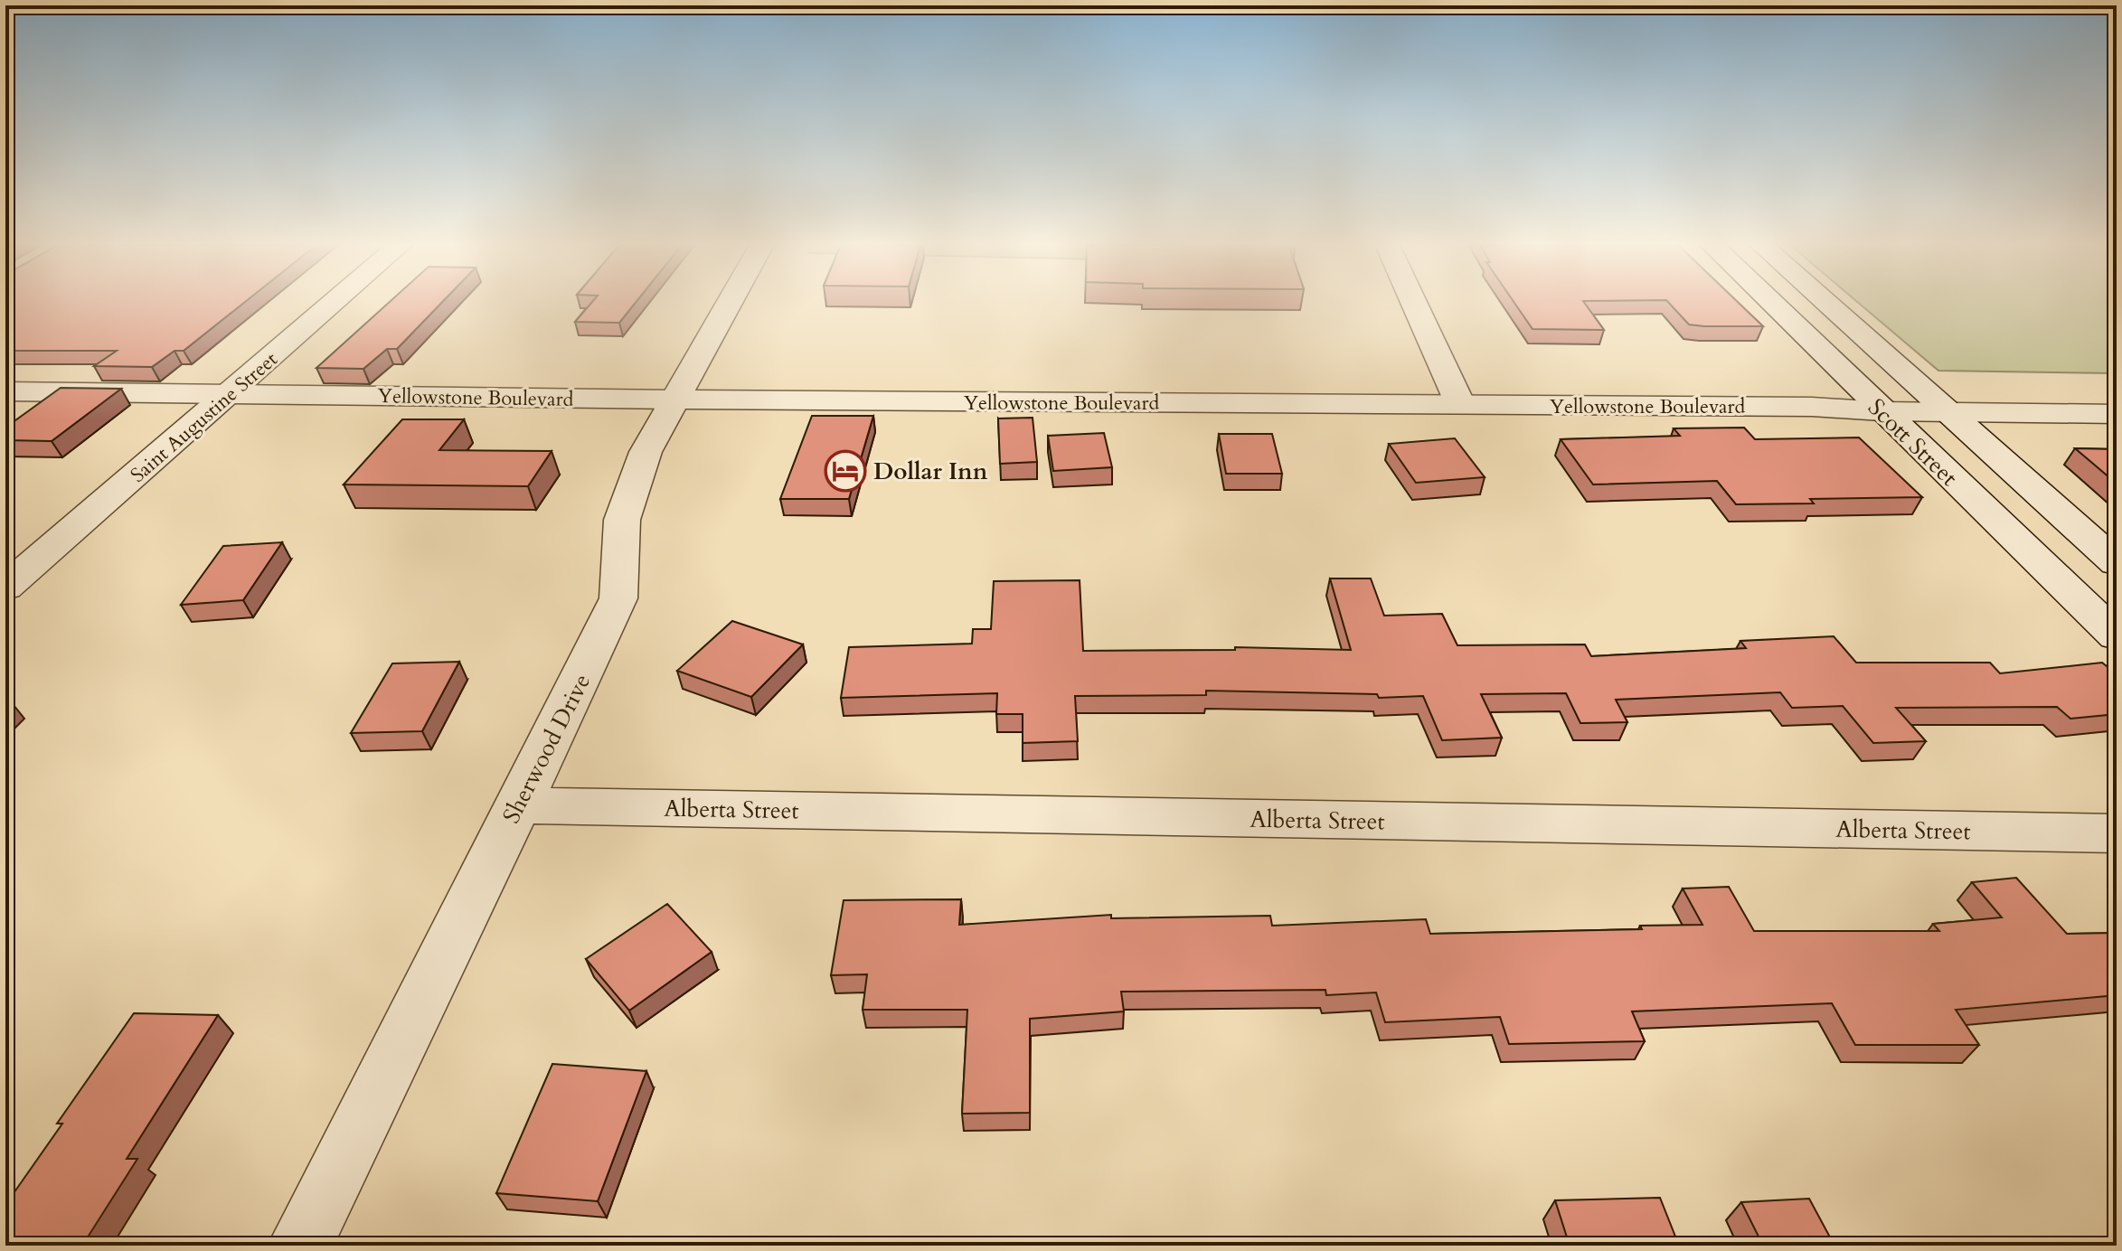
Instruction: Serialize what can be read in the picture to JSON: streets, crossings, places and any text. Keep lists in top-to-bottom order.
{
  "streets": {
    "street": [
      "Yellowstone Boulevard",
      "Saint Augustine Street",
      "Scott Street",
      "Sherwood Drive",
      "Alberta Street"
    ]
  },
  "crossings": [
    ["Yellowstone Boulevard", "Saint Augustine Street"],
    ["Yellowstone Boulevard", "Scott Street"],
    ["Yellowstone Boulevard", "Sherwood Drive"],
    ["Sherwood Drive", "Alberta Street"]
  ],
  "places": {
    "hotel": ["Dollar Inn"]
  }
}
